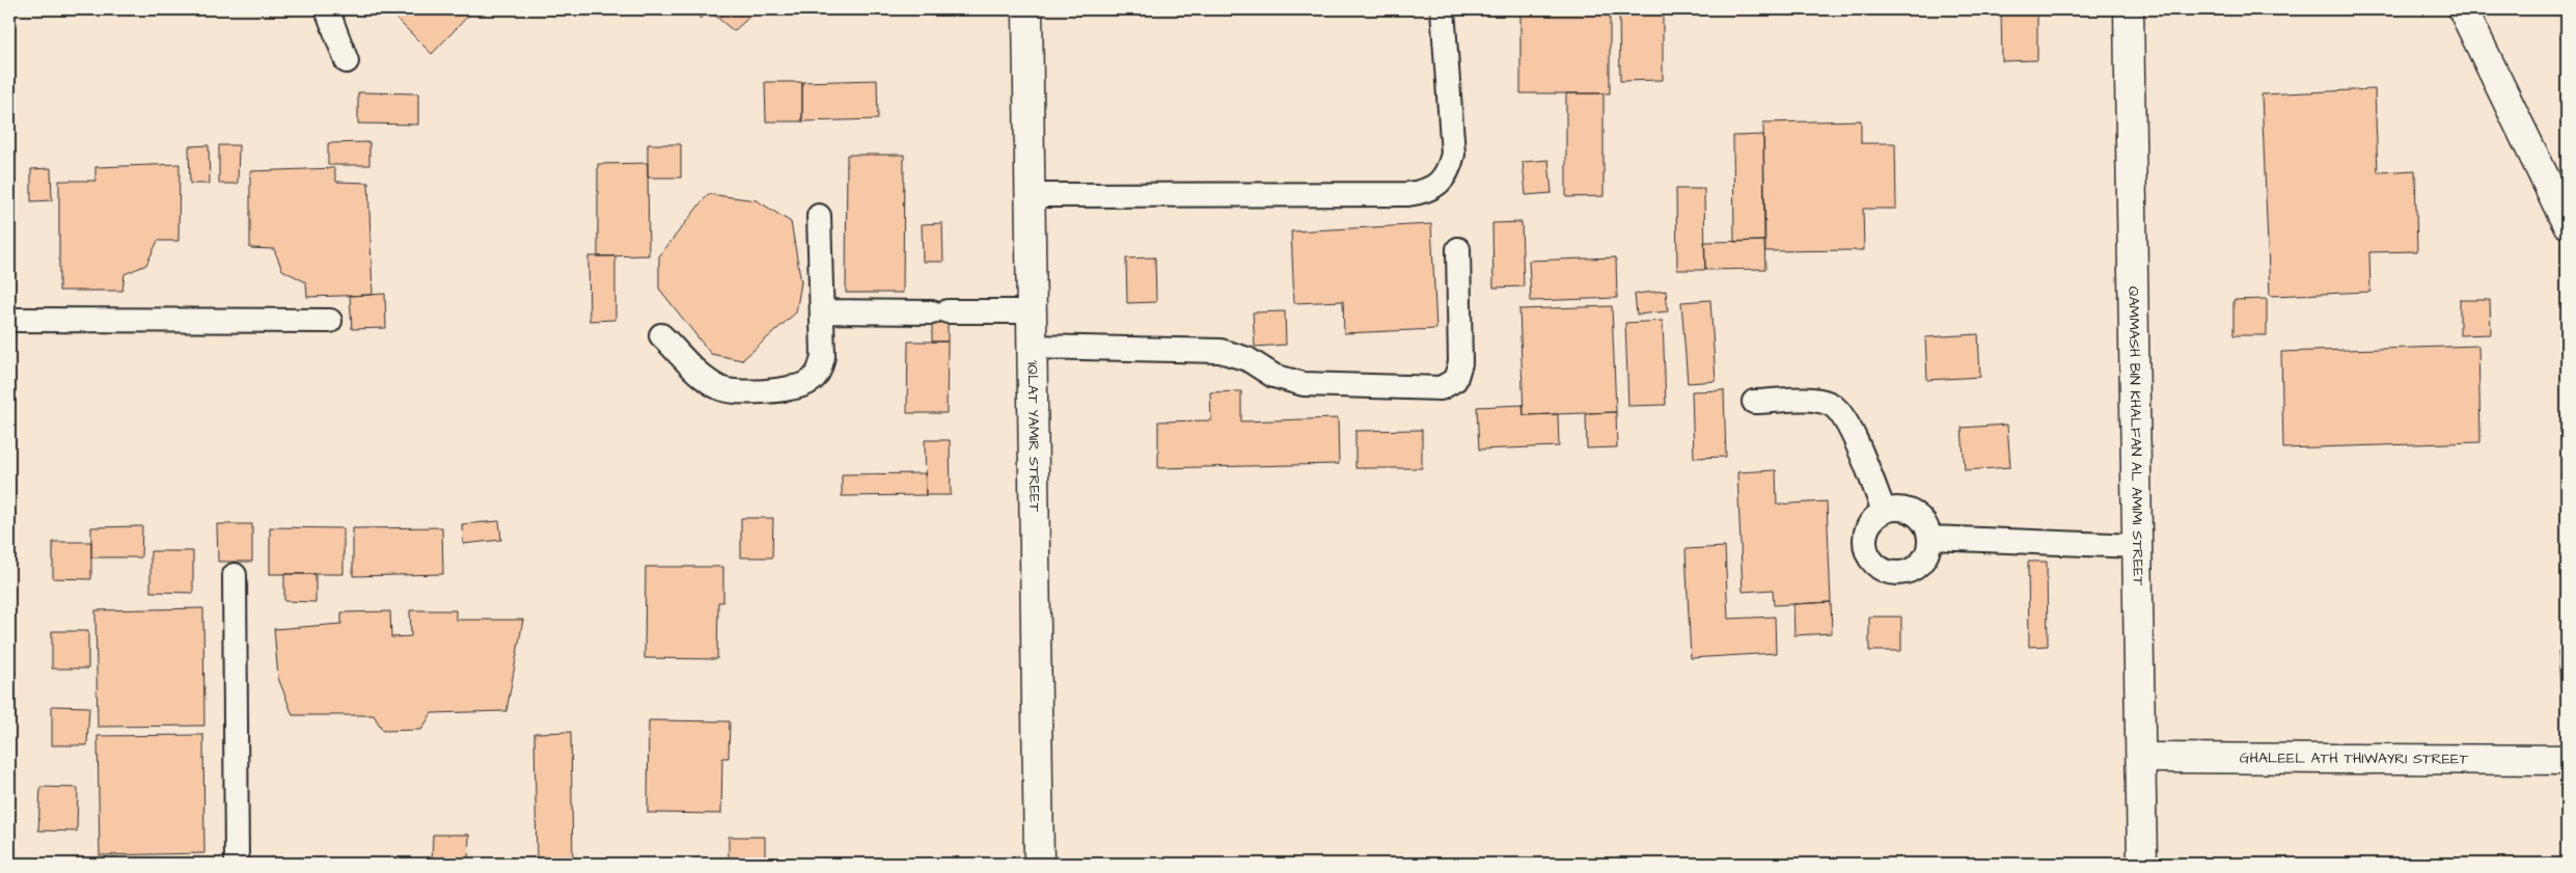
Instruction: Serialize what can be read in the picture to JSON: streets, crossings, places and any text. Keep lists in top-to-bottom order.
{
  "streets": {
    "street": ["QAMMASH BIN KHALFAN AL AMIMI STREET", "'IQLAT YAMIR STREET", "GHALEEL ATH THIWAYRI STREET"]
  },
  "crossings": [
    ["QAMMASH BIN KHALFAN AL AMIMI STREET", "GHALEEL ATH THIWAYRI STREET"]
  ]
}
